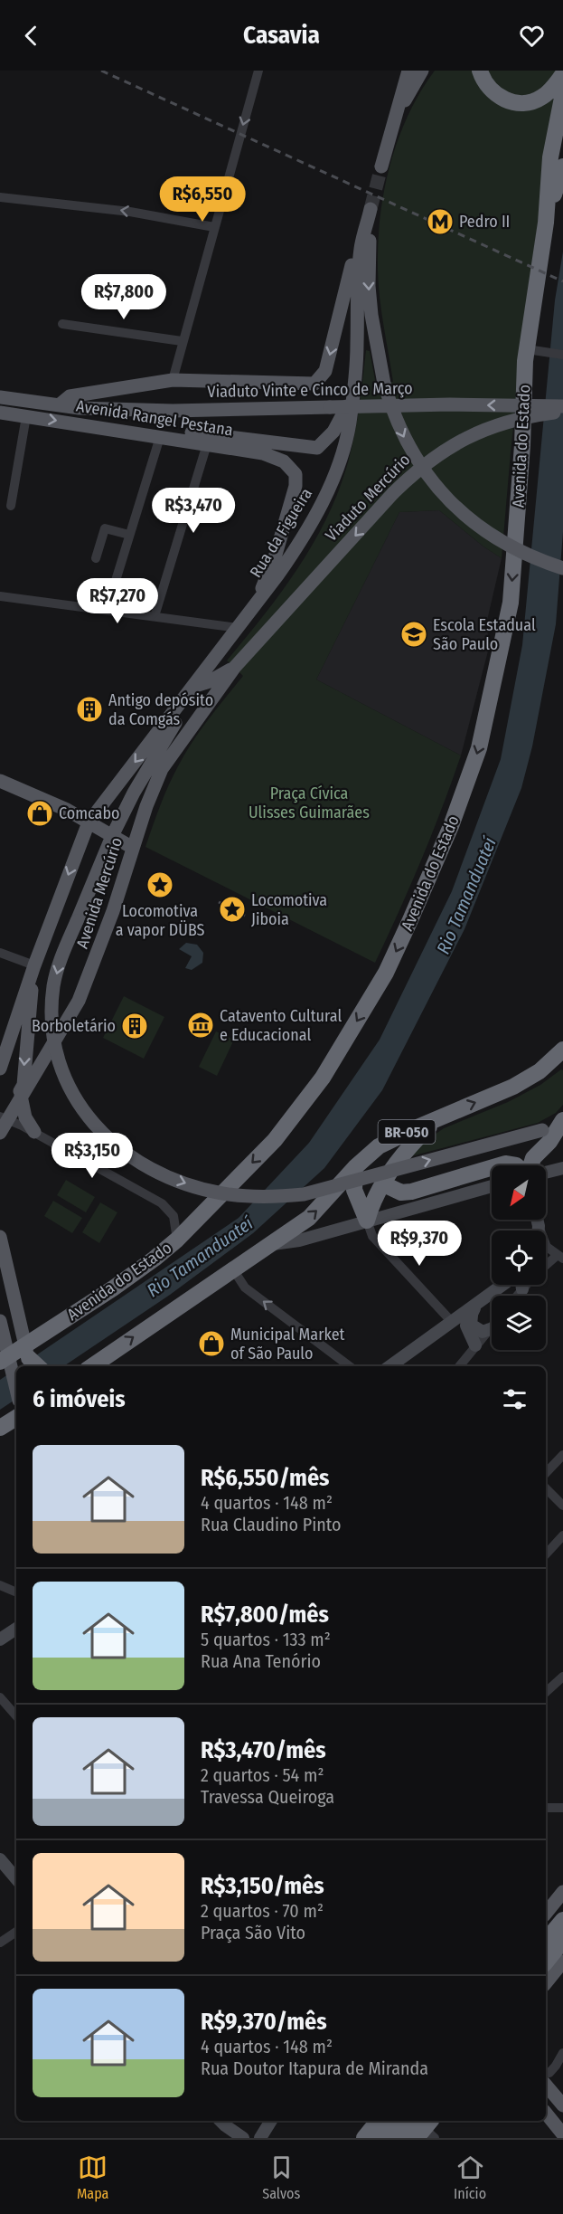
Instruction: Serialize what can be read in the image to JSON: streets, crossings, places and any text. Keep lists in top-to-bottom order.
{
  "streets": {
    "highway": ["Avenida do Estado", "BR-050"],
    "main road": [
      "Viaduto Vinte e Cinco de Março",
      "Avenida Rangel Pestana",
      "Viaduto Mercúrio",
      "Rua da Figueira",
      "Avenida Mercúrio"
    ]
  },
  "crossings": [
    ["Viaduto Vinte e Cinco de Março", "Avenida Rangel Pestana"],
    ["Avenida Rangel Pestana", "Rua da Figueira"],
    ["Viaduto Mercúrio", "Avenida Mercúrio"],
    ["Rua da Figueira", "Avenida Mercúrio"]
  ],
  "one_way": ["Viaduto Vinte e Cinco de Março", "Avenida do Estado", "Viaduto Mercúrio"],
  "water": ["Rio Tamanduateí"],
  "parks": ["Praça Cívica Ulisses Guimarães"],
  "places": {
    "metro station": ["Pedro II"],
    "school or university": ["Escola Estadual São Paulo"],
    "building": ["Antigo depósito da Comgás", "Borboletário"],
    "shop": ["Comcabo", "Municipal Market of São Paulo"],
    "place": ["Locomotiva a vapor DÜBS", "Locomotiva Jiboia"],
    "museum": ["Catavento Cultural e Educacional"]
  },
  "north": "bottom left",
  "page": {
    "header": "Casavia",
    "price": [
      "R$6,550",
      "R$7,800",
      "R$3,470",
      "R$7,270",
      "R$3,150",
      "R$9,370"
    ],
    "heading": "6 imóveis",
    "list": [
      {
        "name": "R$6,550/mês",
        "note": "4 quartos · 148 m² · Rua Claudino Pinto"
      },
      {
        "name": "R$7,800/mês",
        "note": "5 quartos · 133 m² · Rua Ana Tenório"
      },
      {
        "name": "R$3,470/mês",
        "note": "2 quartos · 54 m² · Travessa Queiroga"
      },
      {
        "name": "R$3,150/mês",
        "note": "2 quartos · 70 m² · Praça São Vito"
      },
      {
        "name": "R$9,370/mês",
        "note": "4 quartos · 148 m² · Rua Doutor Itapura de Miranda"
      }
    ],
    "tabs": ["Mapa", "Salvos", "Início"]
  }
}
